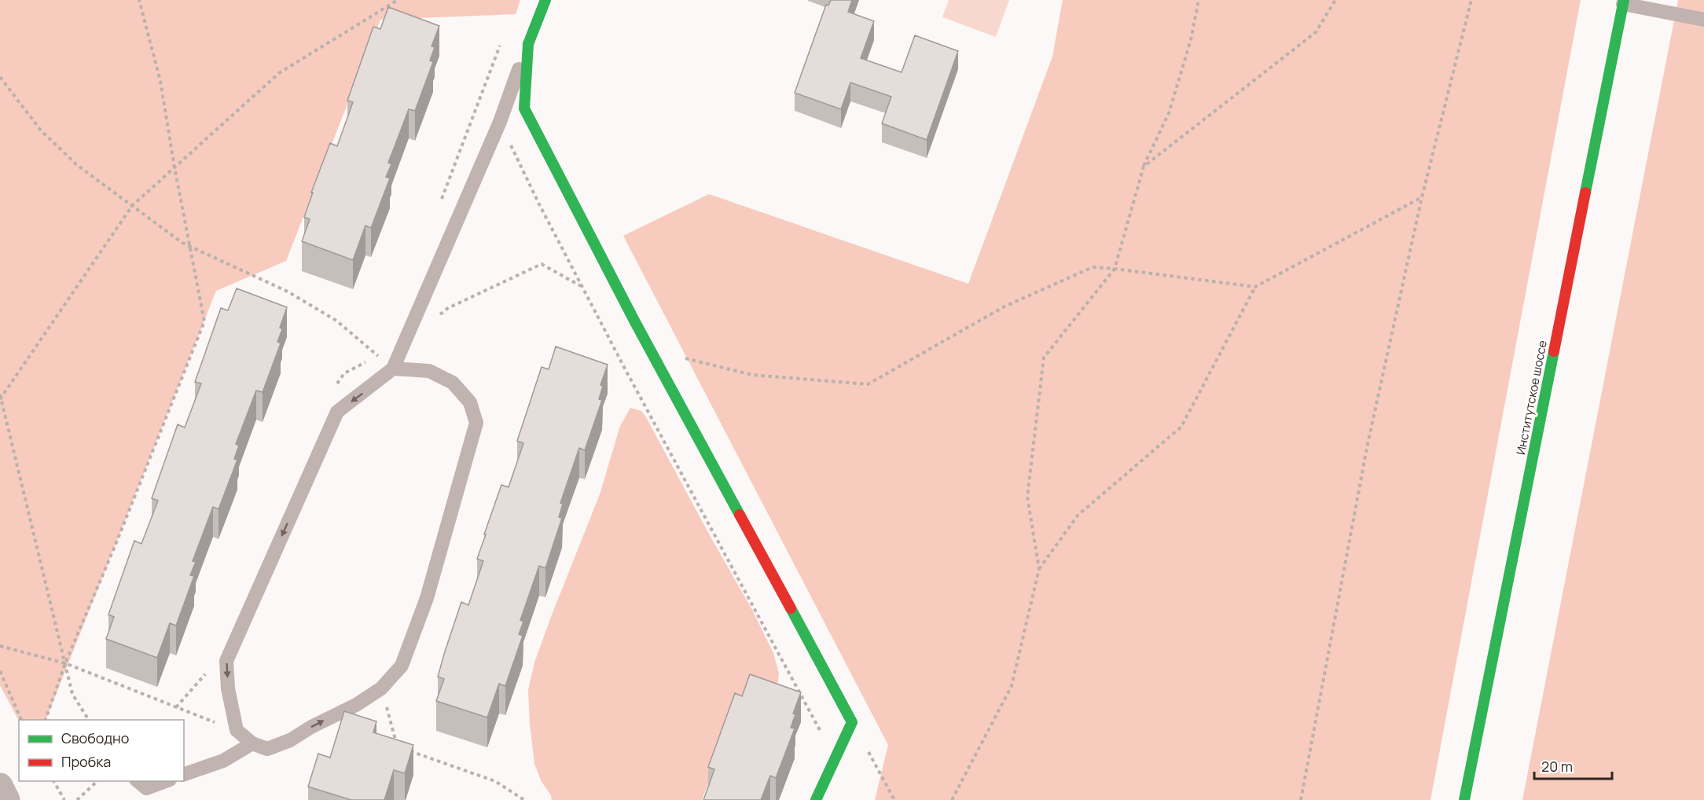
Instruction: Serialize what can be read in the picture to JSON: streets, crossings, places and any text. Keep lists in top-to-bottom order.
{
  "streets": {
    "street": ["Институтское шоссе"]
  },
  "legend": ["Свободно", "Пробка"],
  "scale_bar": "20 m"
}
